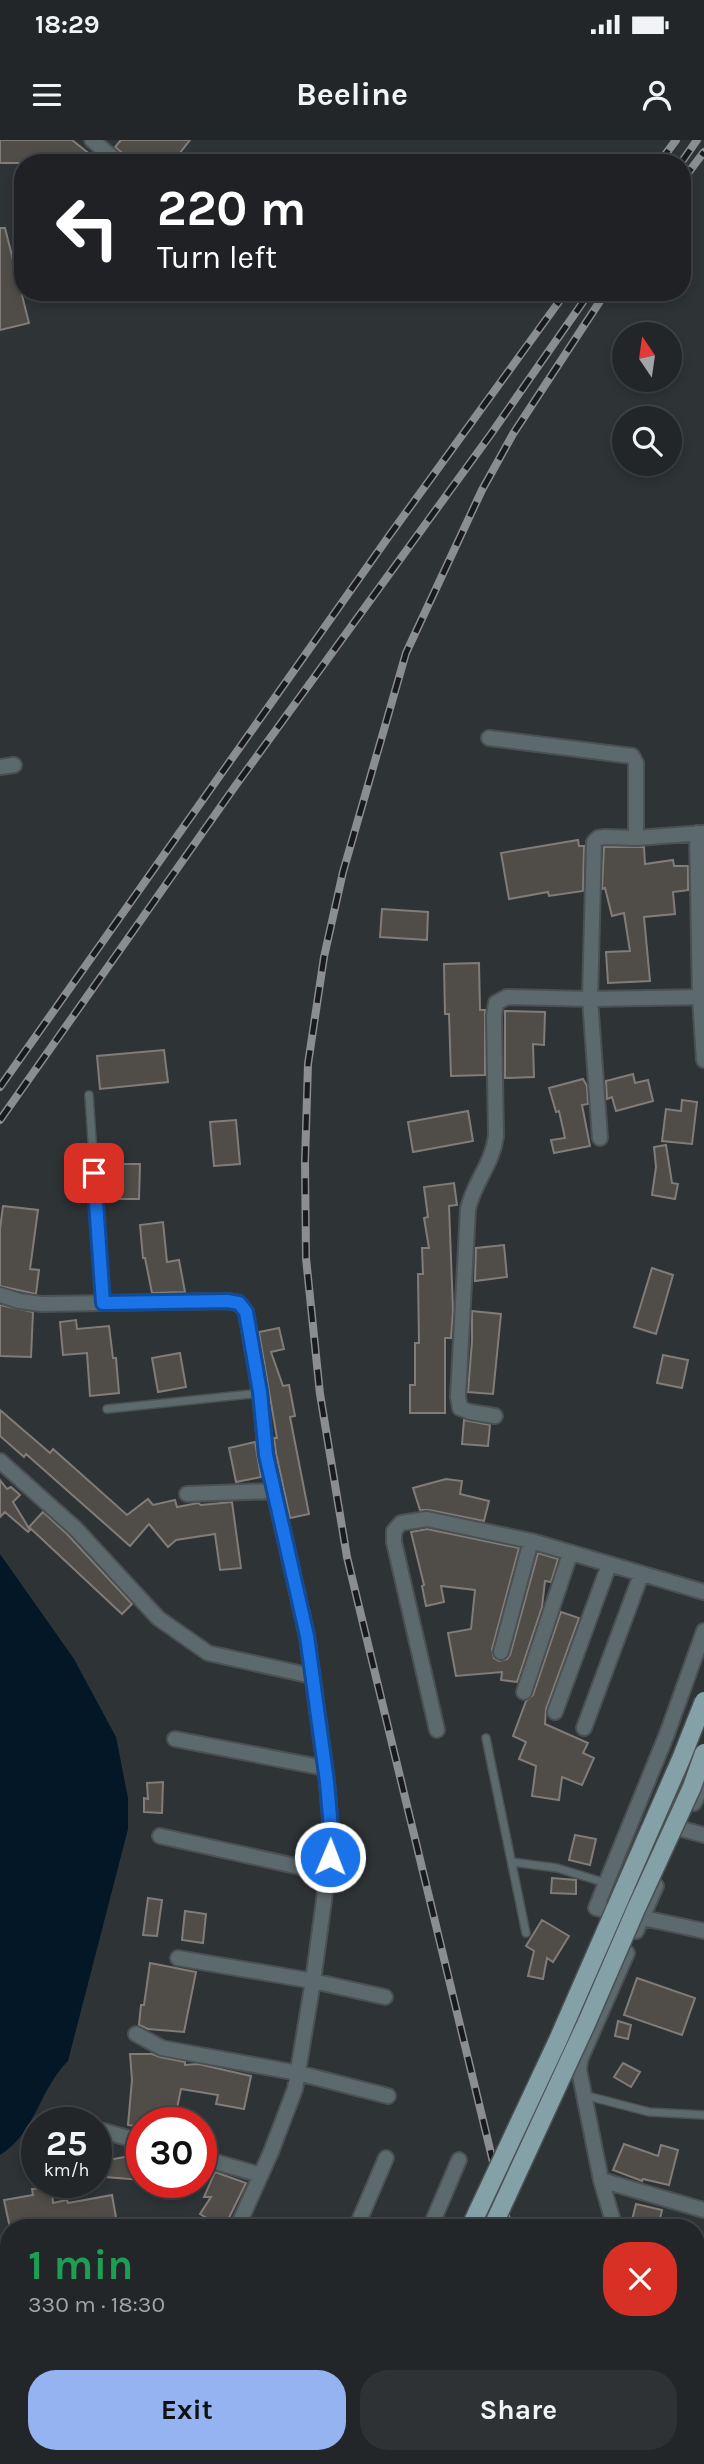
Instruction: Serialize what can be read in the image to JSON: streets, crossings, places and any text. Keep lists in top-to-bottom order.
{
  "north": "top",
  "page": {
    "status": "18:29",
    "header": "Beeline",
    "turn": ["220 m", "Turn left"],
    "speed": "25 km/h",
    "limit": "30",
    "heading": ["1 min", "330 m · 18:30"],
    "buttons": ["Exit", "Share"]
  }
}
